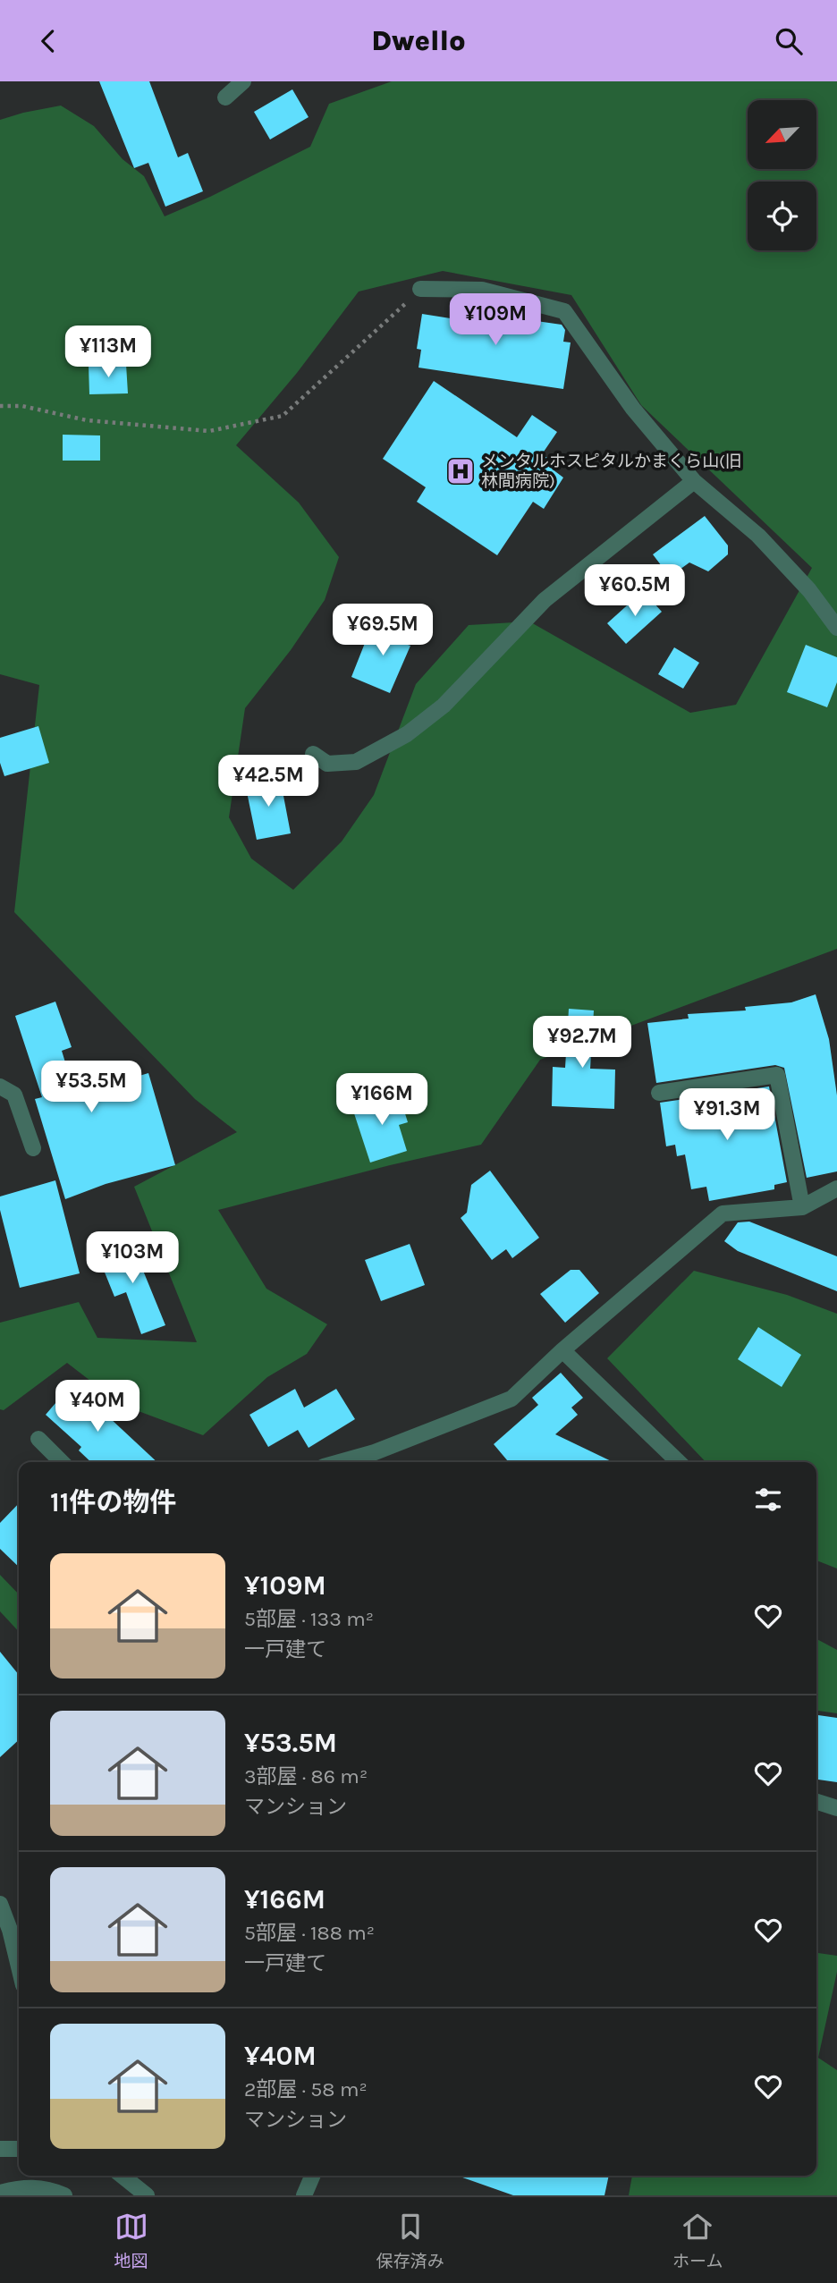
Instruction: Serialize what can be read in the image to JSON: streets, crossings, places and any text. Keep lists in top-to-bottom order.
{
  "places": {
    "hospital": ["メンタルホスピタルかまくら山(旧 林間病院)"]
  },
  "north": "bottom left",
  "page": {
    "header": "Dwello",
    "price": [
      "¥109M",
      "¥113M",
      "¥60.5M",
      "¥69.5M",
      "¥42.5M",
      "¥92.7M",
      "¥53.5M",
      "¥166M",
      "¥91.3M",
      "¥103M",
      "¥40M"
    ],
    "heading": "11件の物件",
    "list": [
      {
        "name": "¥109M",
        "note": "5部屋 · 133 m² · 一戸建て"
      },
      {
        "name": "¥53.5M",
        "note": "3部屋 · 86 m² · マンション"
      },
      {
        "name": "¥166M",
        "note": "5部屋 · 188 m² · 一戸建て"
      },
      {
        "name": "¥40M",
        "note": "2部屋 · 58 m² · マンション"
      }
    ],
    "tabs": ["地図", "保存済み", "ホーム"]
  }
}
